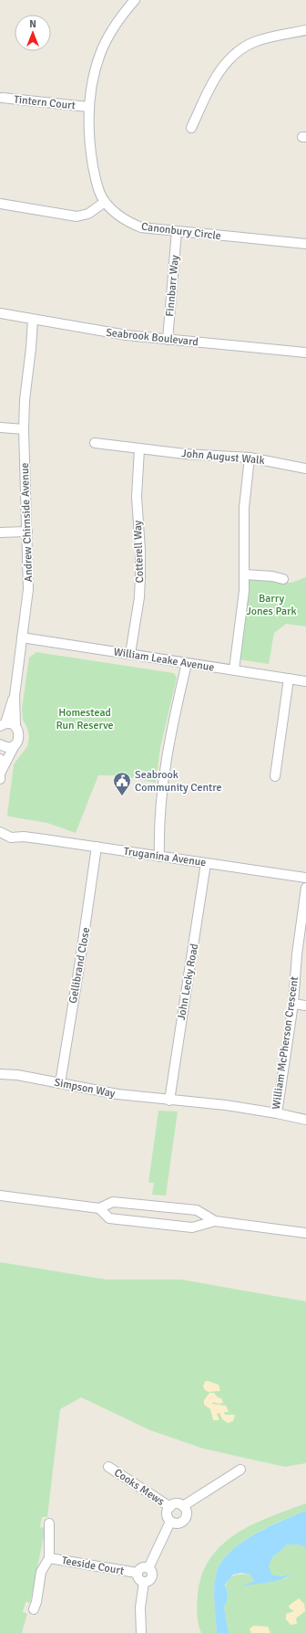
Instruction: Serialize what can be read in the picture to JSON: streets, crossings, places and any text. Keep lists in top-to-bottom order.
{
  "streets": {
    "street": [
      "Tintern Court",
      "Canonbury Circle",
      "Finnbarr Way",
      "Seabrook Boulevard",
      "John August Walk",
      "Andrew Chirnside Avenue",
      "Cotterell Way",
      "William Leake Avenue",
      "Truganina Avenue",
      "Gellibrand Close",
      "John Lecky Road",
      "William McPherson Crescent",
      "Simpson Way",
      "Cooks Mews",
      "Teeside Court"
    ]
  },
  "crossings": [
    ["Tintern Court", "Canonbury Circle"],
    ["Canonbury Circle", "Finnbarr Way"],
    ["Finnbarr Way", "Seabrook Boulevard"],
    ["Seabrook Boulevard", "Andrew Chirnside Avenue"],
    ["John August Walk", "Cotterell Way"],
    ["Andrew Chirnside Avenue", "William Leake Avenue"],
    ["Cotterell Way", "William Leake Avenue"],
    ["Truganina Avenue", "Gellibrand Close"],
    ["Truganina Avenue", "John Lecky Road"],
    ["Gellibrand Close", "Simpson Way"],
    ["John Lecky Road", "William McPherson Crescent"],
    ["John Lecky Road", "Simpson Way"],
    ["William McPherson Crescent", "Simpson Way"]
  ],
  "parks": ["Barry Jones Park", "Homestead Run Reserve"],
  "places": {
    "public building": ["Seabrook Community Centre"]
  },
  "north": "top"
}
